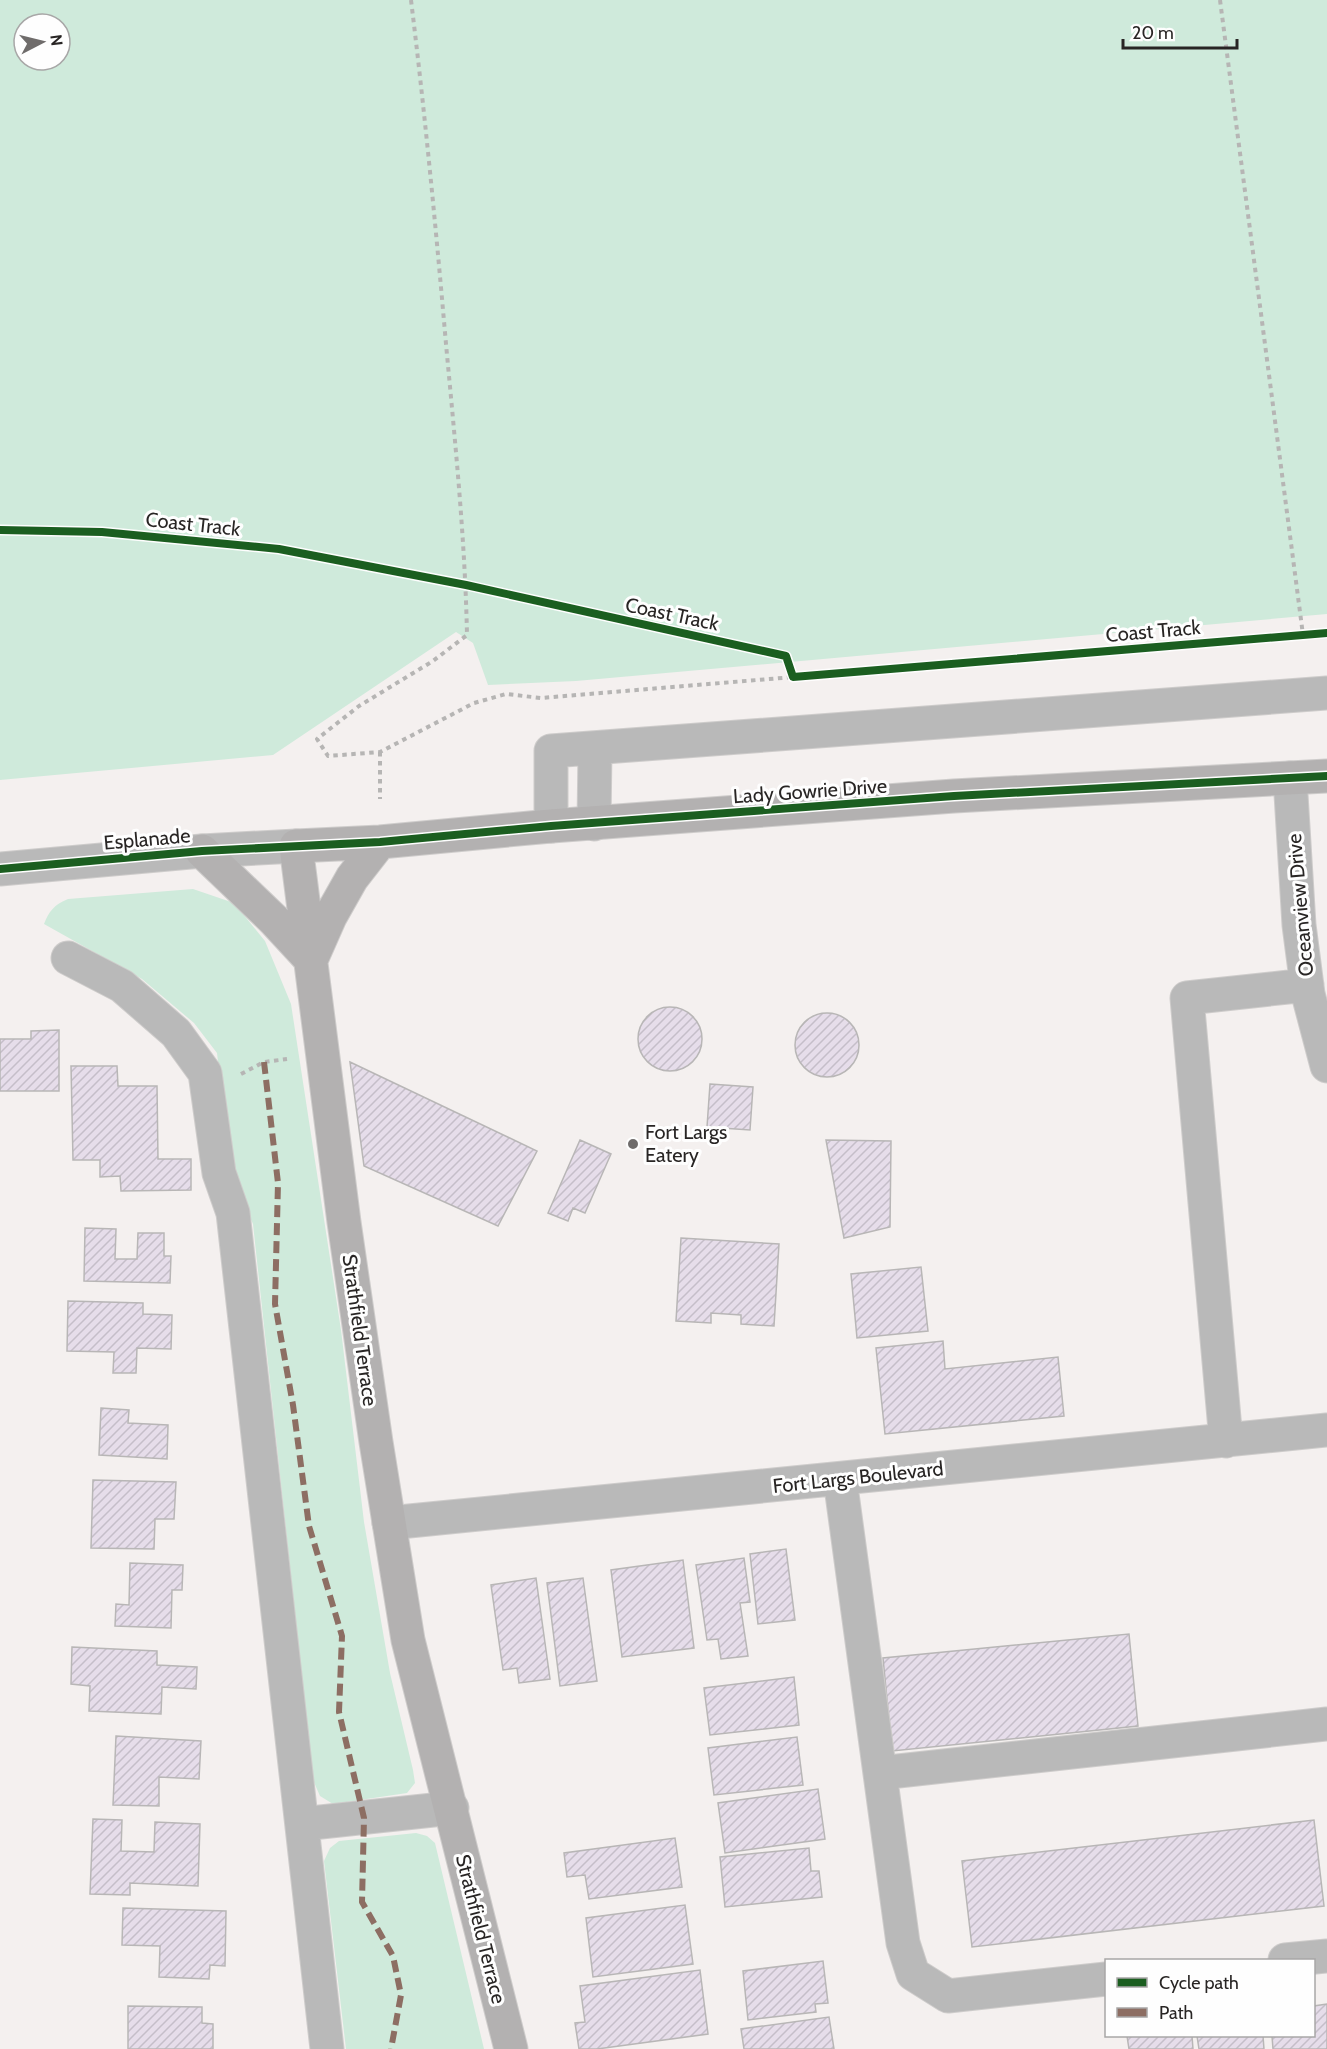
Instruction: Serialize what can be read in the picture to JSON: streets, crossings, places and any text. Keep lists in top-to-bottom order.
{
  "streets": {
    "main road": ["Lady Gowrie Drive", "Strathfield Terrace"],
    "street": ["Esplanade", "Oceanview Drive", "Fort Largs Boulevard"],
    "cycle path": ["Coast Track"]
  },
  "crossings": [
    ["Lady Gowrie Drive", "Esplanade"],
    ["Lady Gowrie Drive", "Oceanview Drive"],
    ["Lady Gowrie Drive", "Strathfield Terrace"],
    ["Esplanade", "Strathfield Terrace"],
    ["Strathfield Terrace", "Fort Largs Boulevard"]
  ],
  "places": ["Fort Largs Eatery"],
  "legend": ["Cycle path", "Path"],
  "scale_bar": "20 m",
  "north": "right"
}
